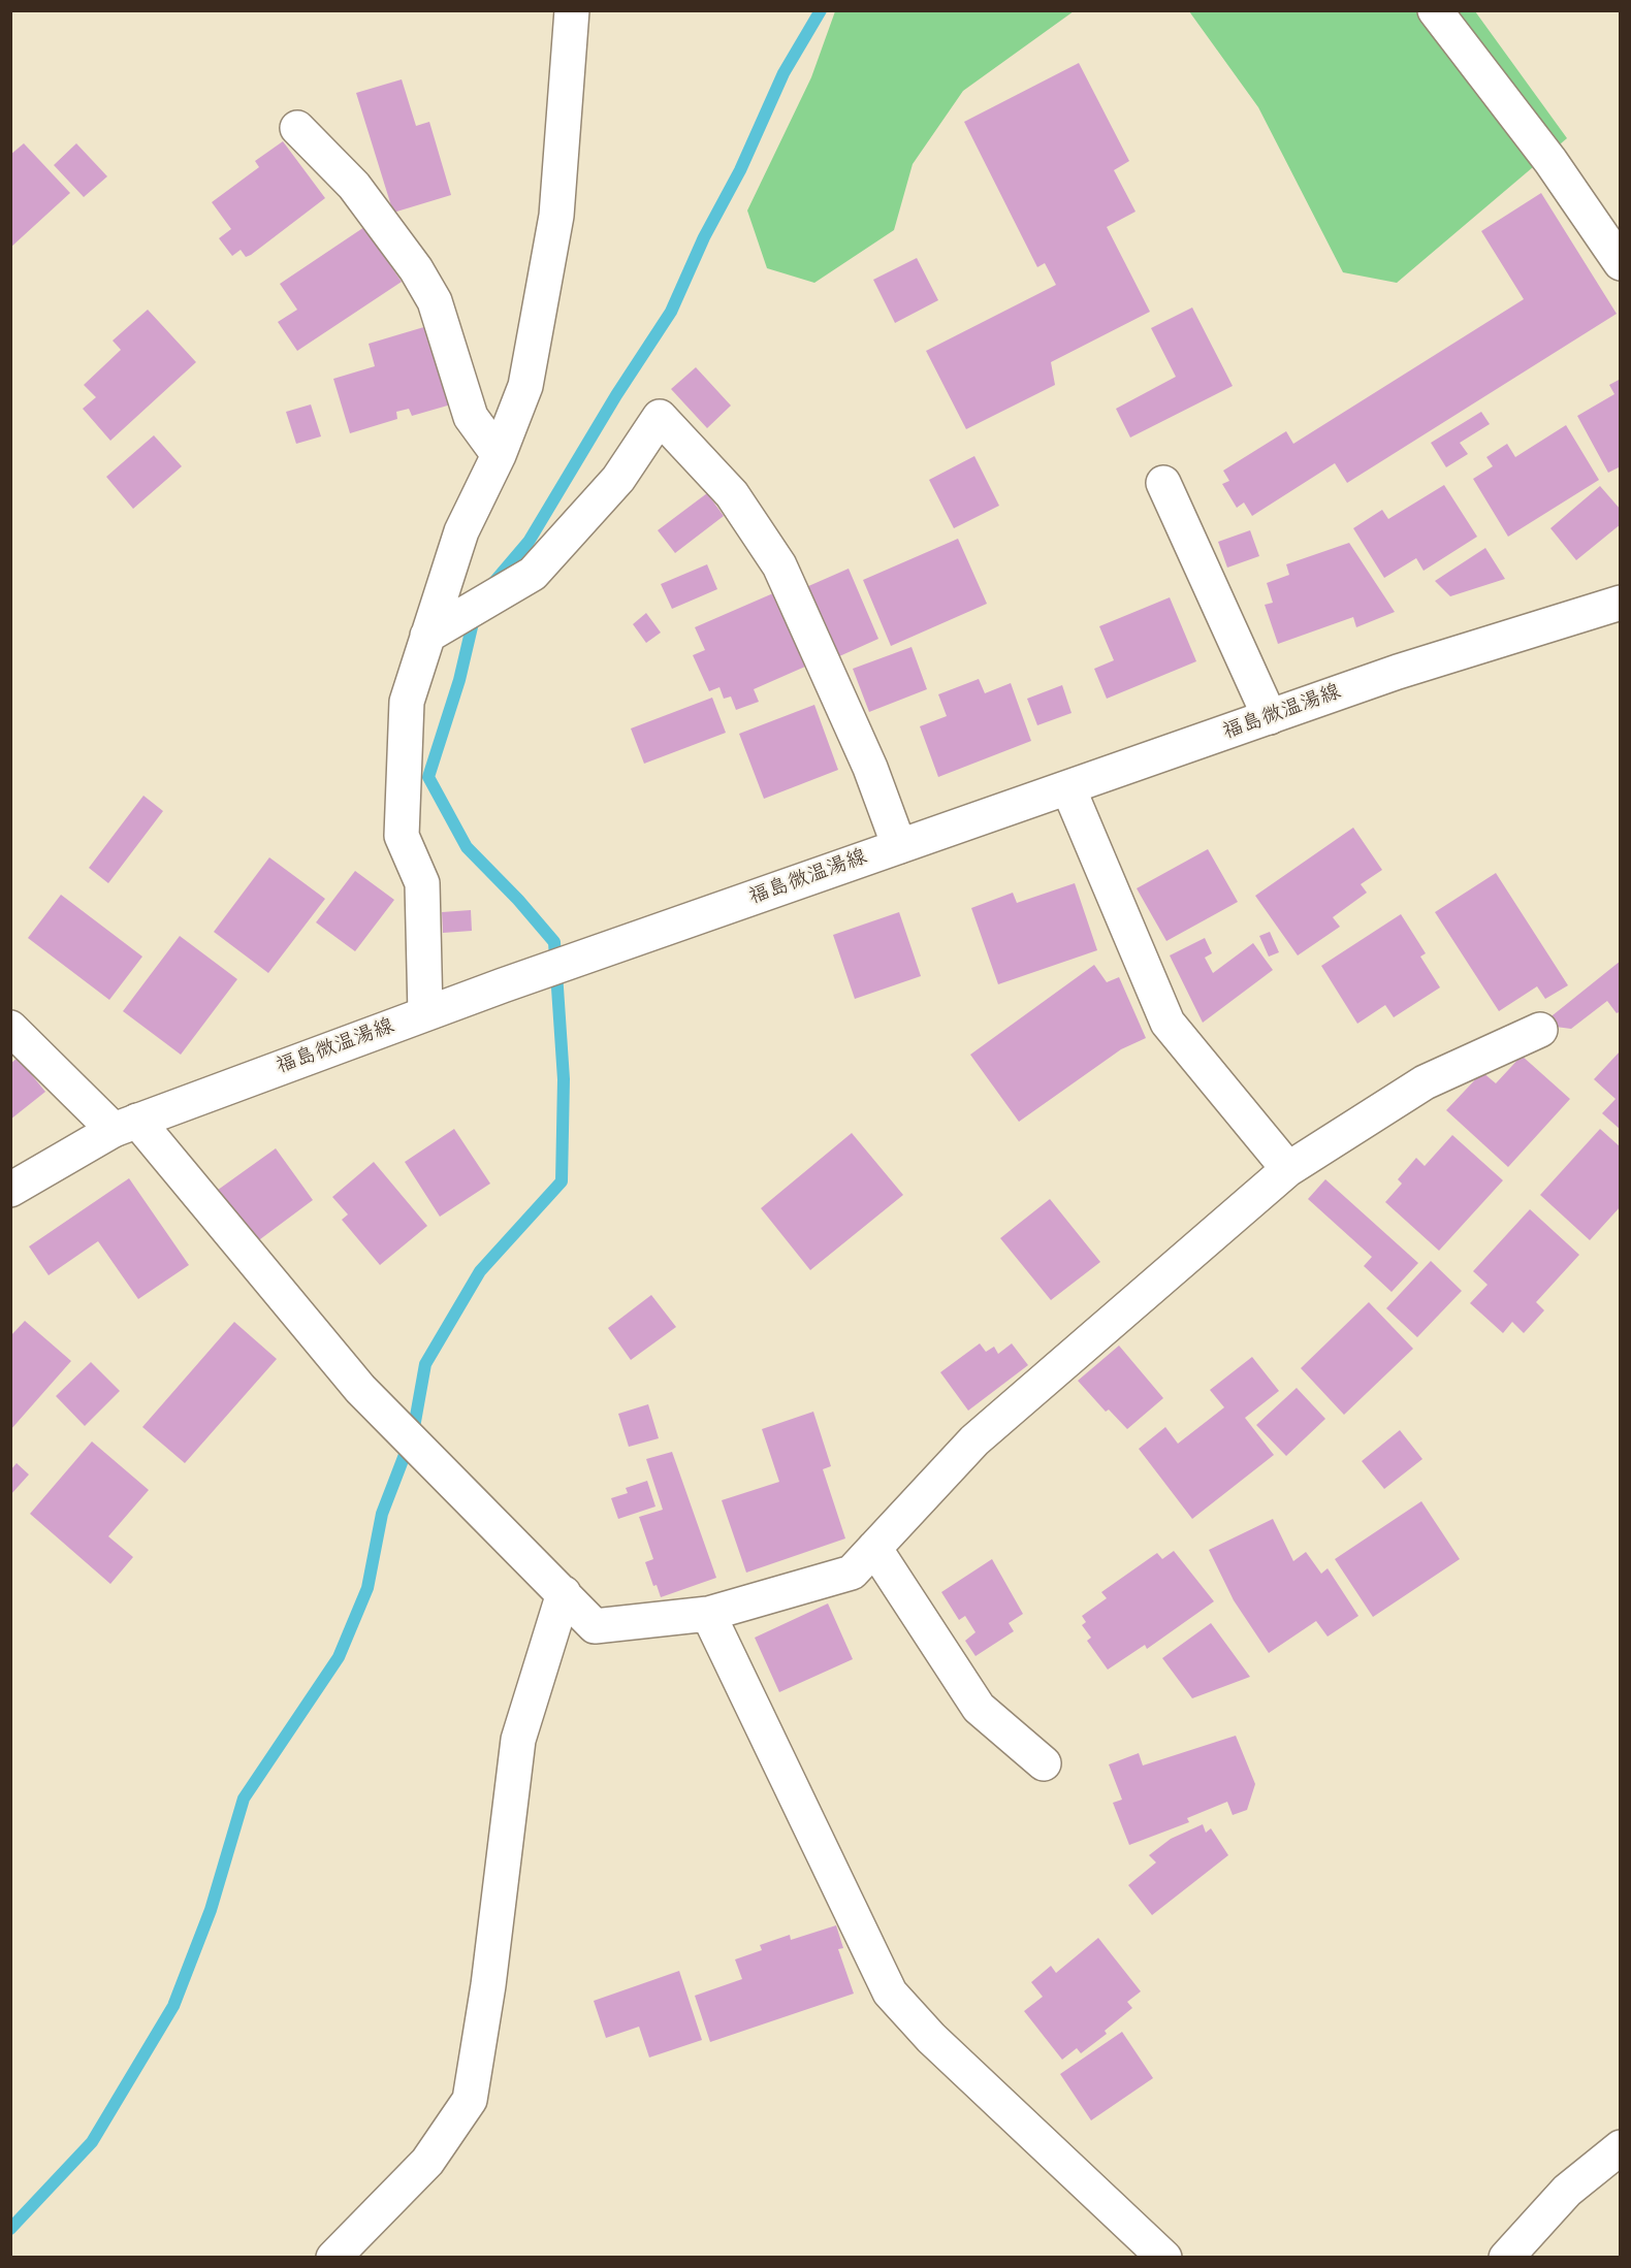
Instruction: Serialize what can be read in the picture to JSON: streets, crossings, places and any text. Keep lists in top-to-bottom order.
{
  "streets": {
    "street": ["福島微温湯線"]
  }
}
